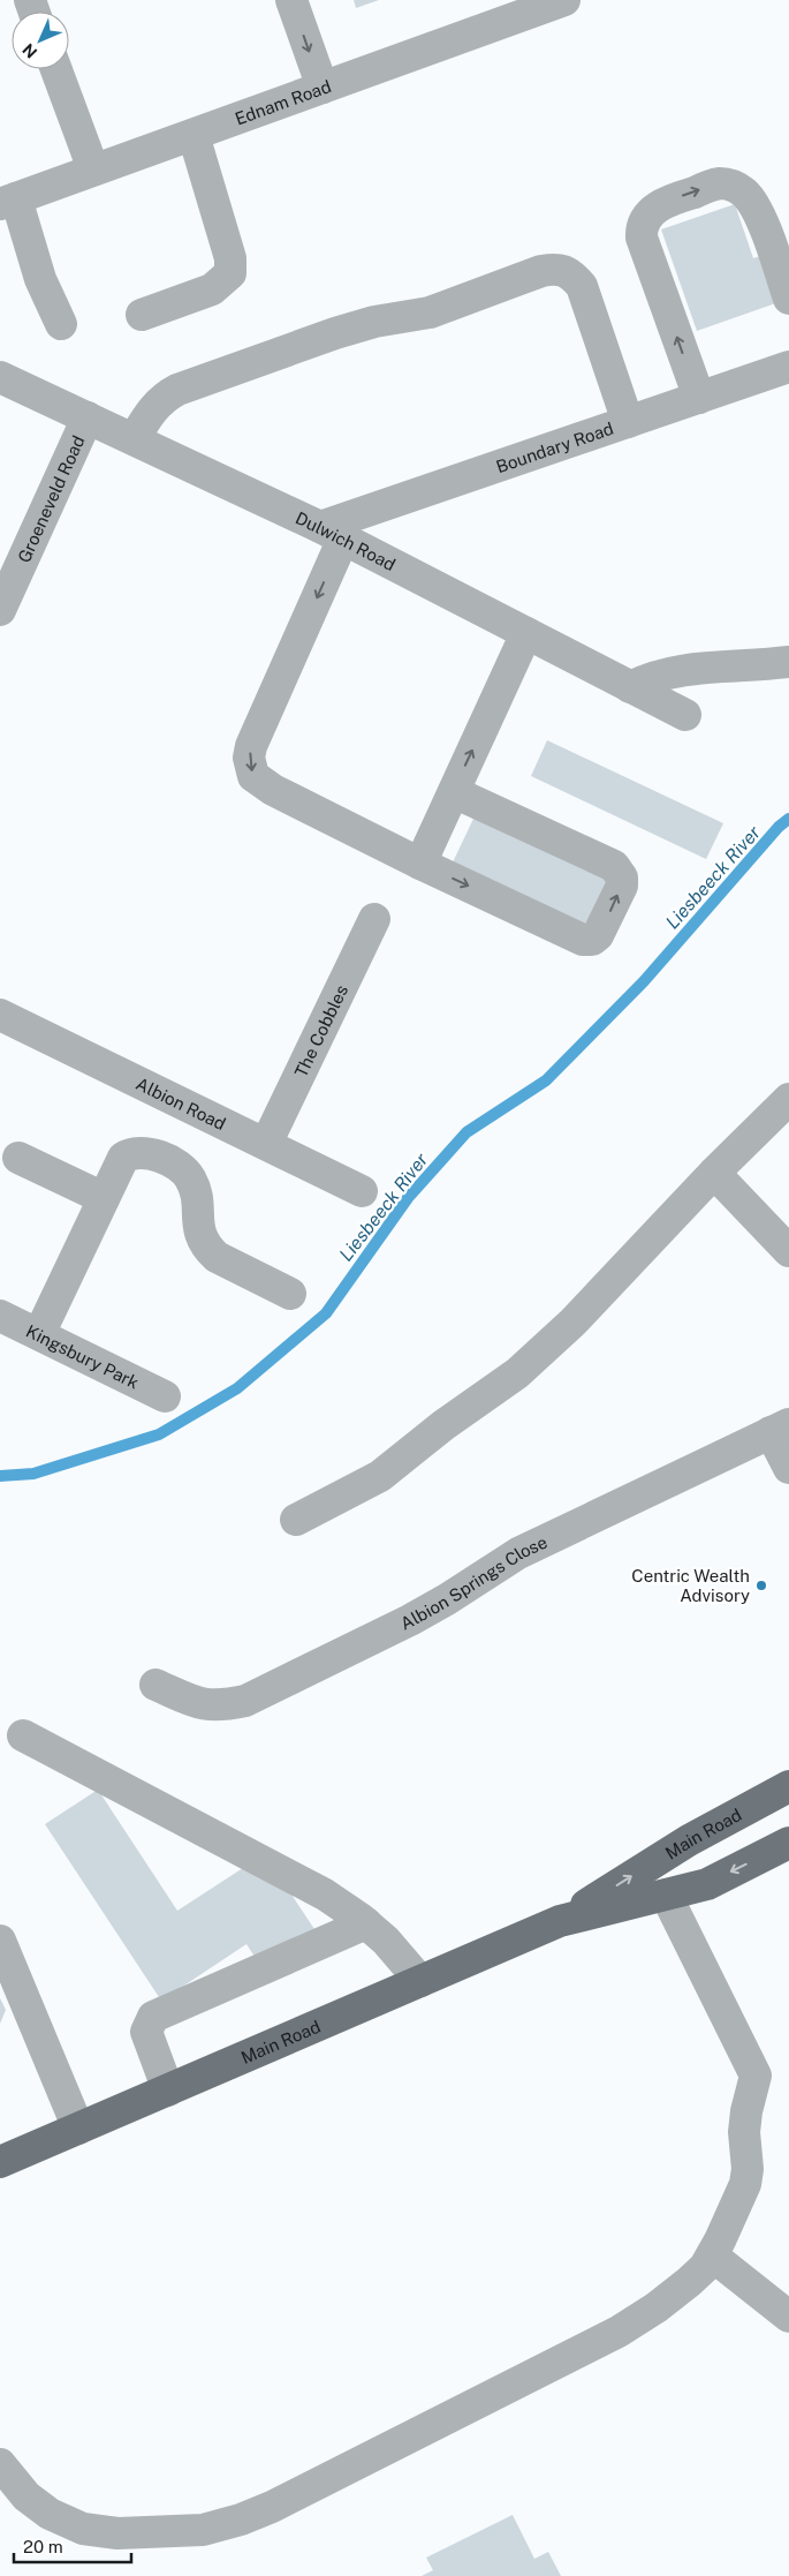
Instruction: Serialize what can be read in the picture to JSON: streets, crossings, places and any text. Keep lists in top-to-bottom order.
{
  "streets": {
    "main road": ["Main Road"],
    "street": [
      "Ednam Road",
      "Boundary Road",
      "Groeneveld Road",
      "Dulwich Road",
      "The Cobbles",
      "Albion Road",
      "Kingsbury Park",
      "Albion Springs Close"
    ]
  },
  "crossings": [
    ["Boundary Road", "Dulwich Road"],
    ["Groeneveld Road", "Dulwich Road"],
    ["The Cobbles", "Albion Road"]
  ],
  "water": ["Liesbeeck River"],
  "places": ["Centric Wealth Advisory"],
  "scale_bar": "20 m",
  "north": "bottom left"
}
